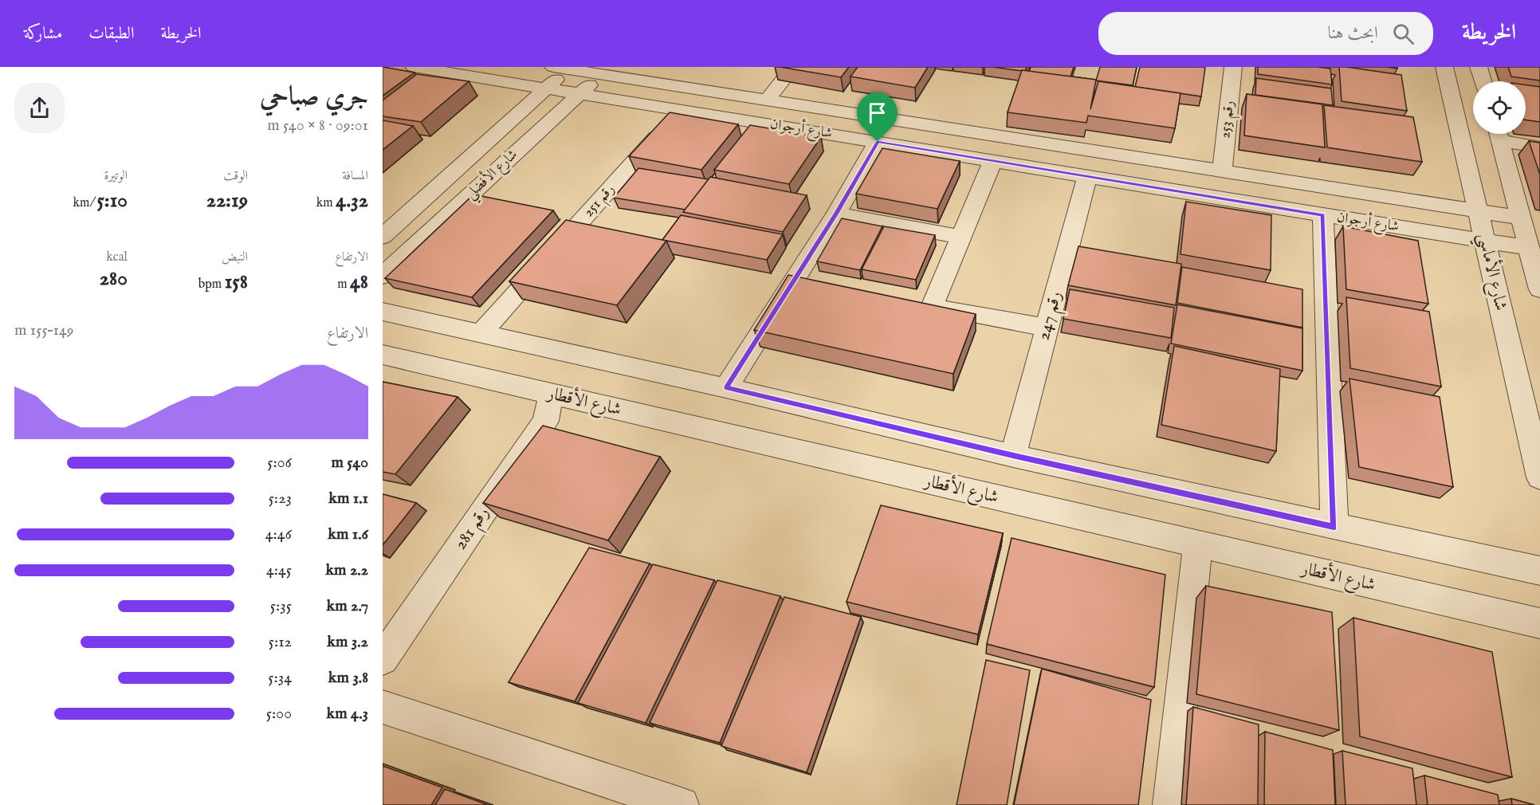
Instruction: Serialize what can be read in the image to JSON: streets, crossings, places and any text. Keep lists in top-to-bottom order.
{
  "streets": {
    "street": [
      "رقم 253",
      "شارع أرجوان",
      "شارع الأفضلي",
      "رقم 251",
      "شارع الأماسي",
      "رقم 247",
      "شارع الأقطار",
      "رقم 281"
    ]
  },
  "crossings": [
    ["رقم 253", "شارع أرجوان"],
    ["شارع أرجوان", "شارع الأفضلي"],
    ["شارع أرجوان", "رقم 251"],
    ["شارع أرجوان", "شارع الأماسي"],
    ["شارع أرجوان", "رقم 247"],
    ["شارع الأقطار", "رقم 281"]
  ],
  "page": {
    "header": "الخريطة",
    "search": "ابحث هنا",
    "nav": ["الخريطة", "الطبقات", "مشاركة"],
    "heading": ["جري صباحي", "09:01 · 8 × 540 m"],
    "stats": [
      ["المسافة", "4.32 km"],
      ["الوقت", "22:19"],
      ["الوتيرة", "5:10 /km"],
      ["الارتفاع", "48 m"],
      ["النبض", "158 bpm"],
      ["kcal", "280"]
    ],
    "chart": ["الارتفاع", "149–155 m"],
    "list": [
      {
        "name": "540 m",
        "note": "5:06"
      },
      {
        "name": "1.1 km",
        "note": "5:23"
      },
      {
        "name": "1.6 km",
        "note": "4:46"
      },
      {
        "name": "2.2 km",
        "note": "4:45"
      },
      {
        "name": "2.7 km",
        "note": "5:35"
      },
      {
        "name": "3.2 km",
        "note": "5:12"
      },
      {
        "name": "3.8 km",
        "note": "5:34"
      },
      {
        "name": "4.3 km",
        "note": "5:00"
      }
    ]
  }
}
